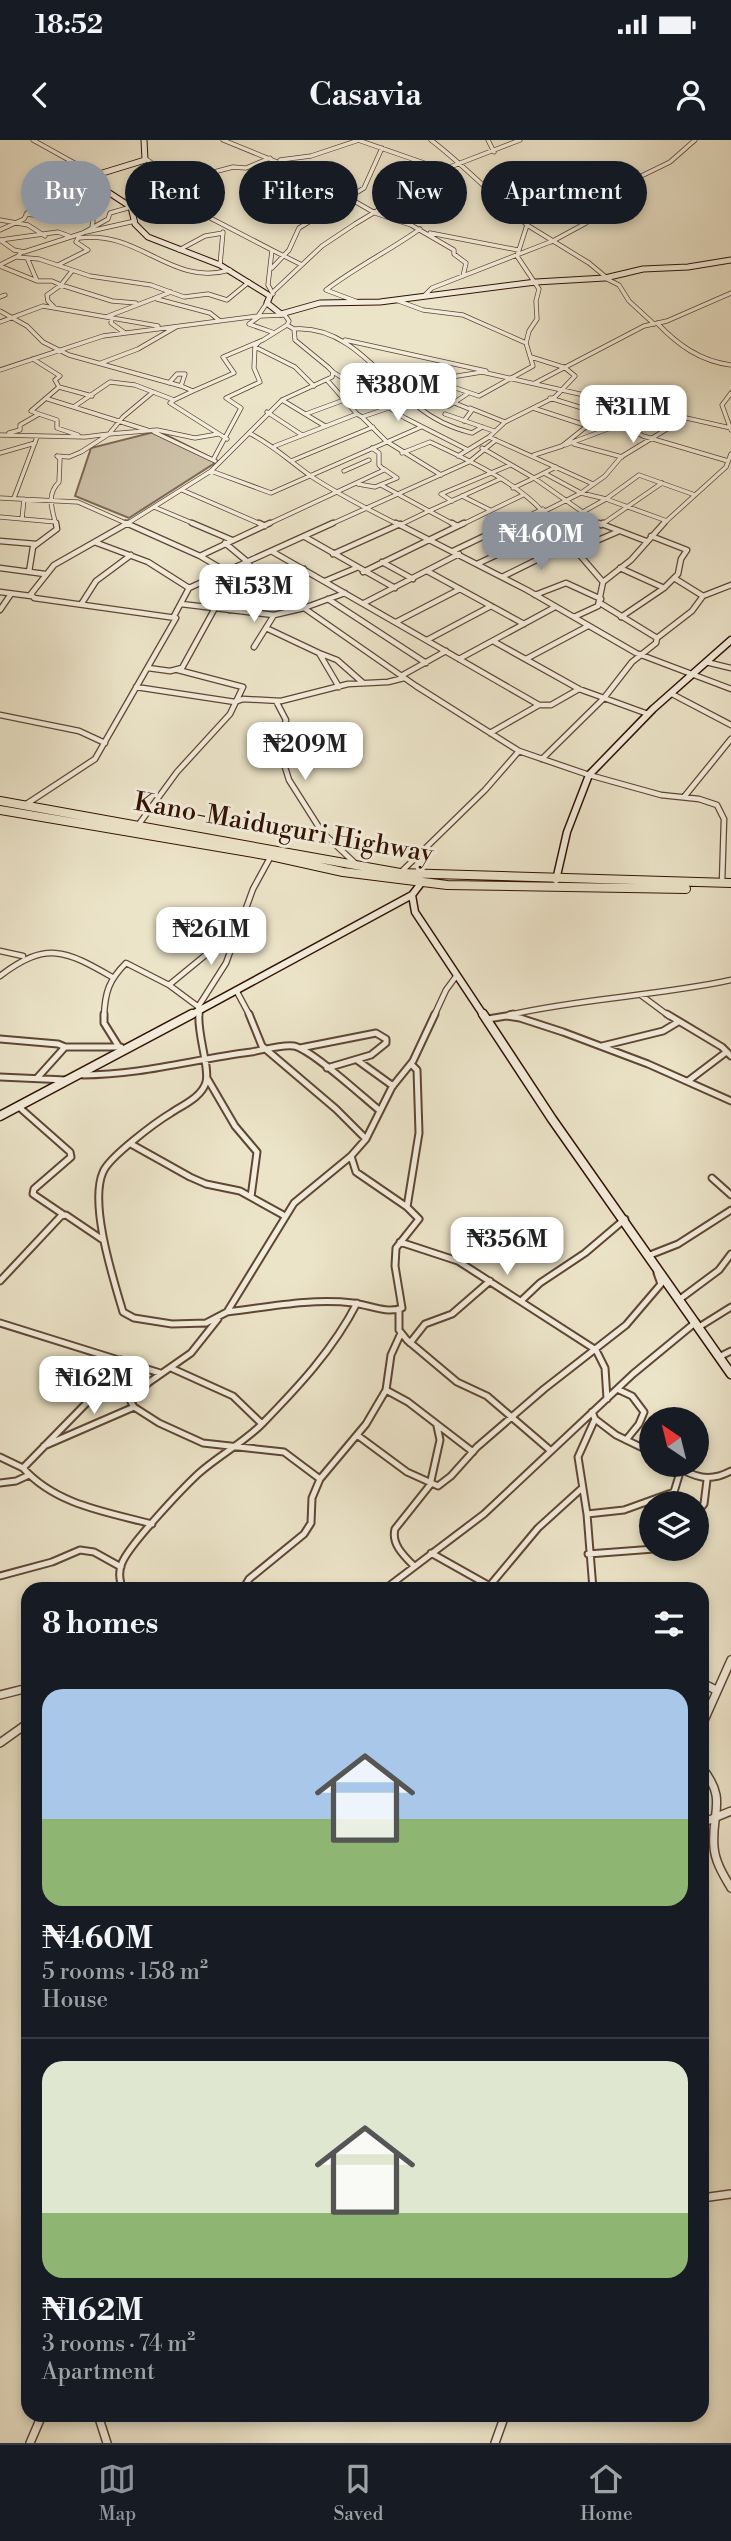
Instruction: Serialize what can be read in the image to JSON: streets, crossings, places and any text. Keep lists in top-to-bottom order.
{
  "streets": {
    "highway": ["Kano-Maiduguri Highway"]
  },
  "north": "top left",
  "page": {
    "status": "18:52",
    "header": "Casavia",
    "chip": [
      "Buy",
      "Rent",
      "Filters",
      "New",
      "Apartment"
    ],
    "price": [
      "₦380M",
      "₦311M",
      "₦460M",
      "₦153M",
      "₦209M",
      "₦261M",
      "₦356M",
      "₦162M"
    ],
    "heading": "8 homes",
    "list": [
      {
        "name": "₦460M",
        "note": "5 rooms · 158 m² · House"
      },
      {
        "name": "₦162M",
        "note": "3 rooms · 74 m² · Apartment"
      }
    ],
    "tabs": ["Map", "Saved", "Home"]
  }
}
